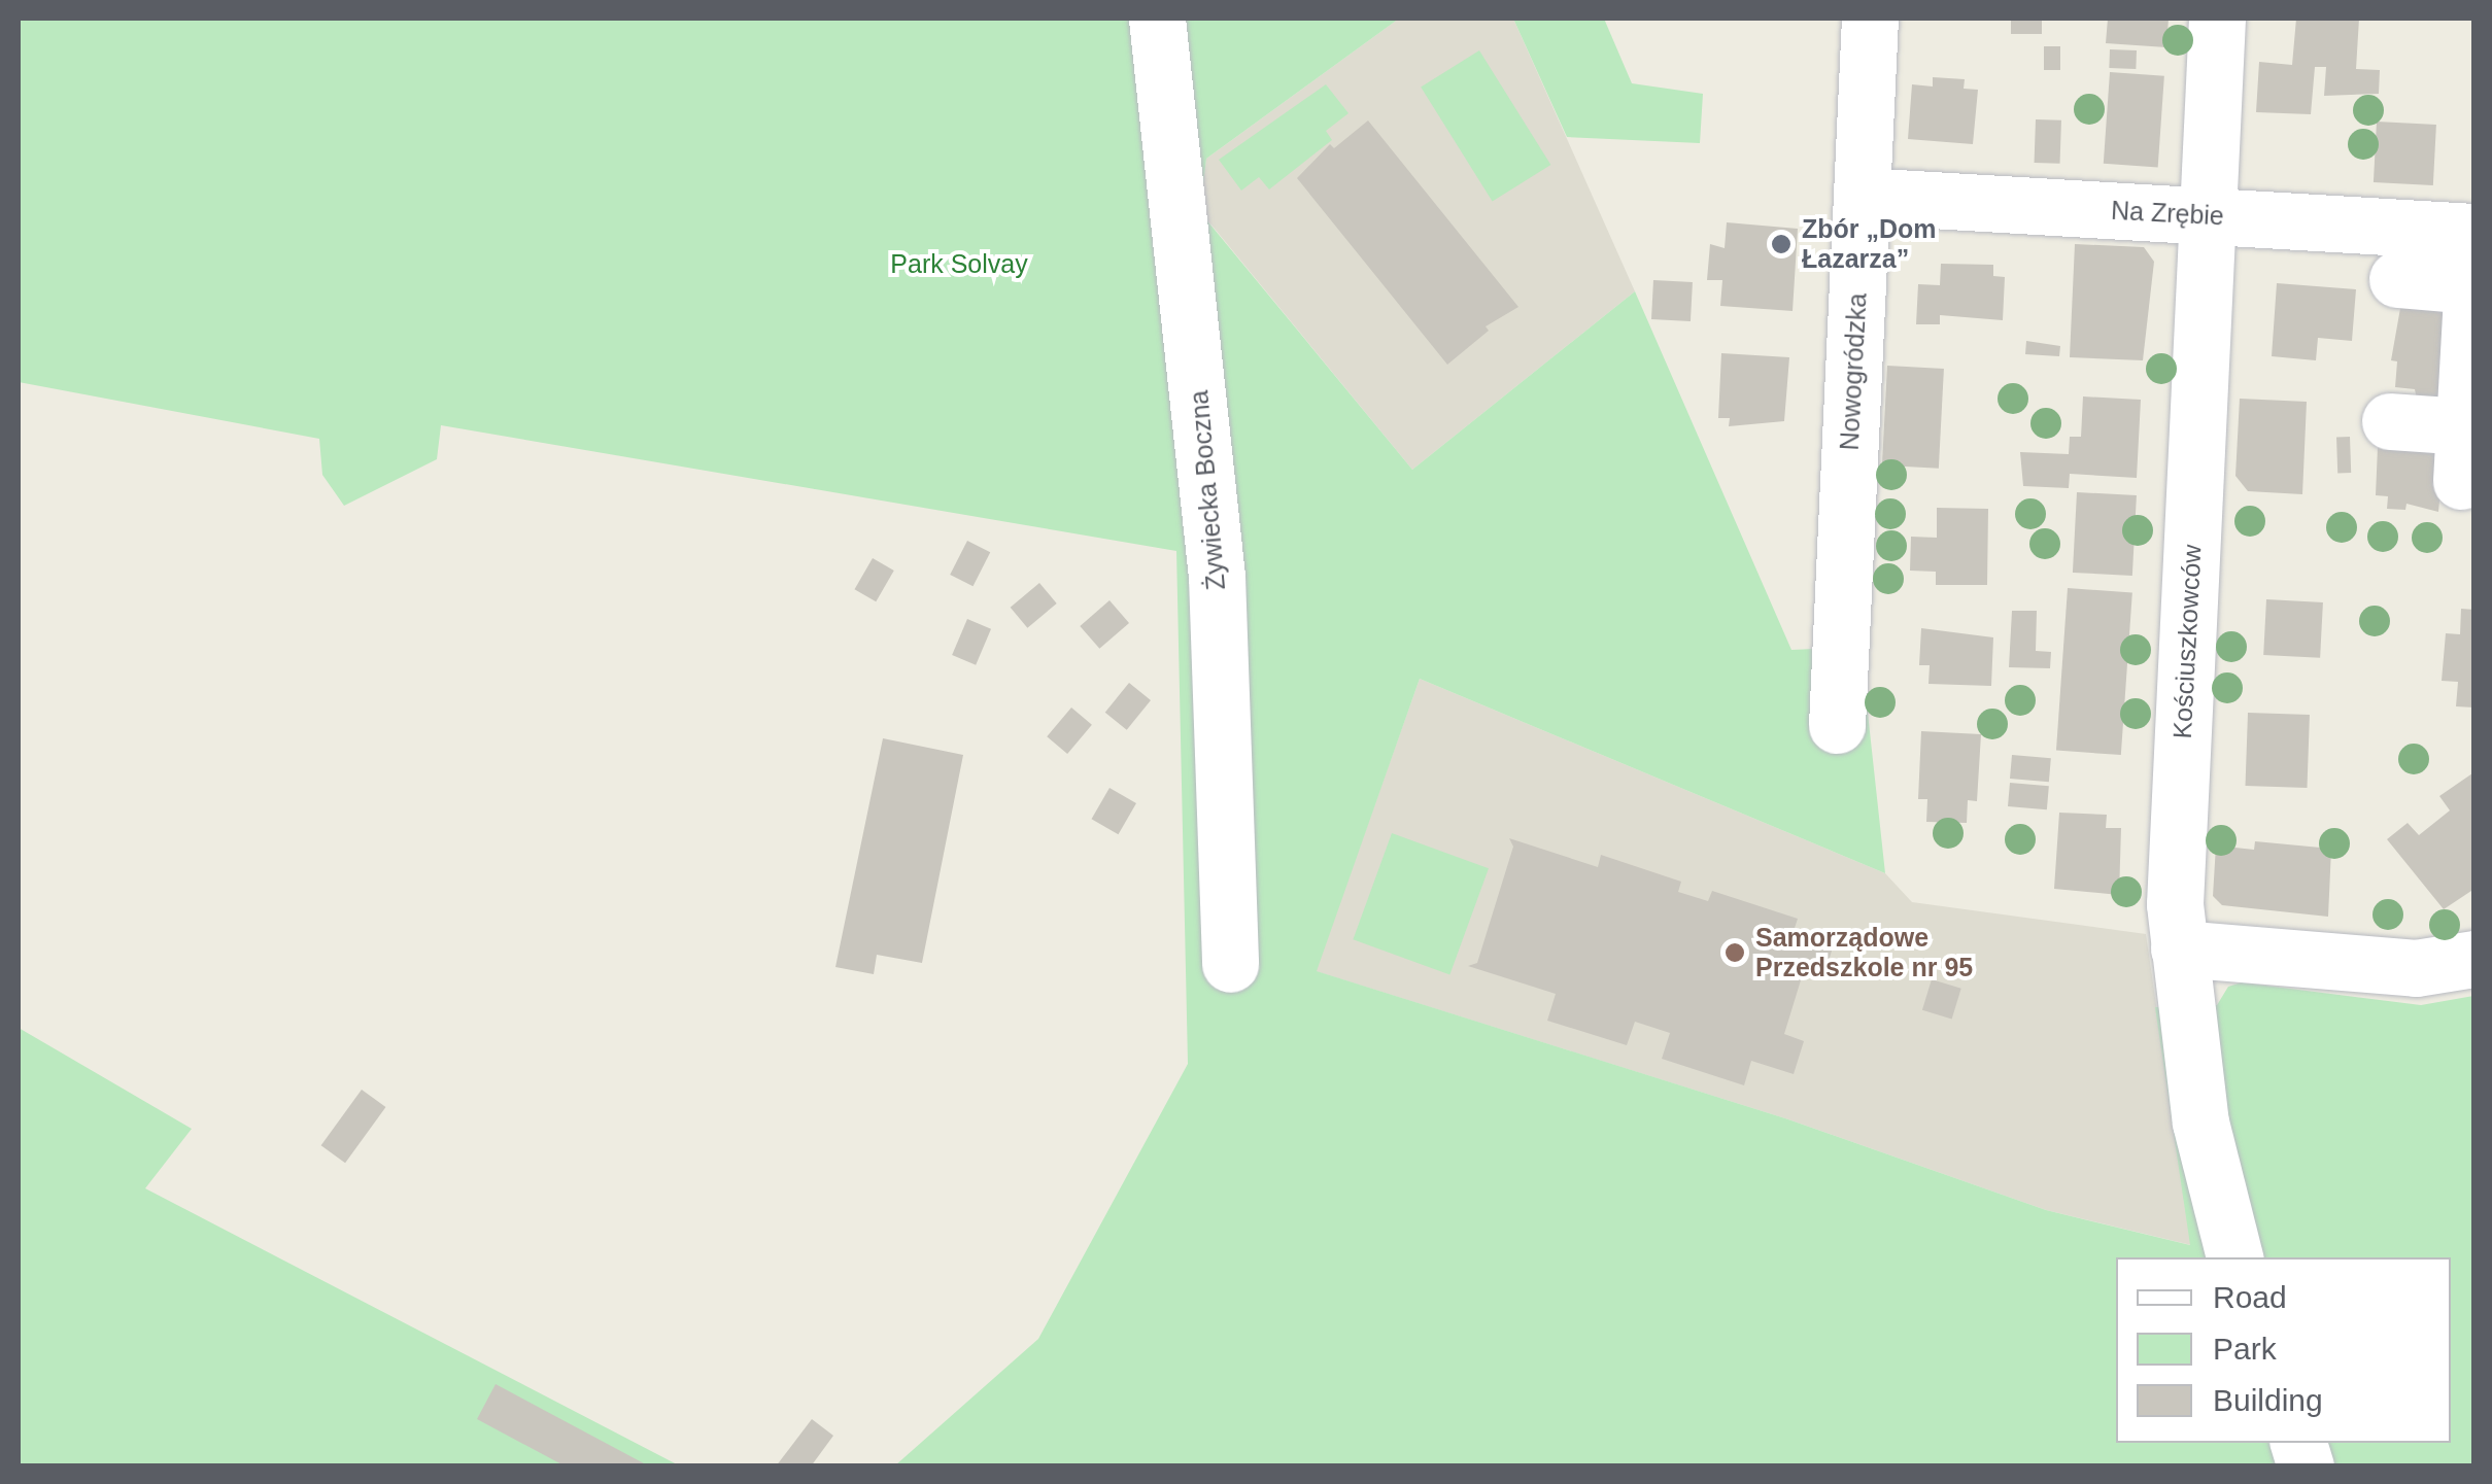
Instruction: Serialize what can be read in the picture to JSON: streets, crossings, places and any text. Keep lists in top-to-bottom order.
{
  "streets": {
    "street": [
      "Na Zrębie",
      "Nowogródzka",
      "Żywiecka Boczna",
      "Kościuszkowców"
    ]
  },
  "crossings": [
    ["Na Zrębie", "Nowogródzka"],
    ["Na Zrębie", "Kościuszkowców"]
  ],
  "parks": ["Park Solvay"],
  "places": ["Zbór „Dom Łazarza”", "Samorządowe Przedszkole nr 95"],
  "legend": ["Road", "Park", "Building"]
}
